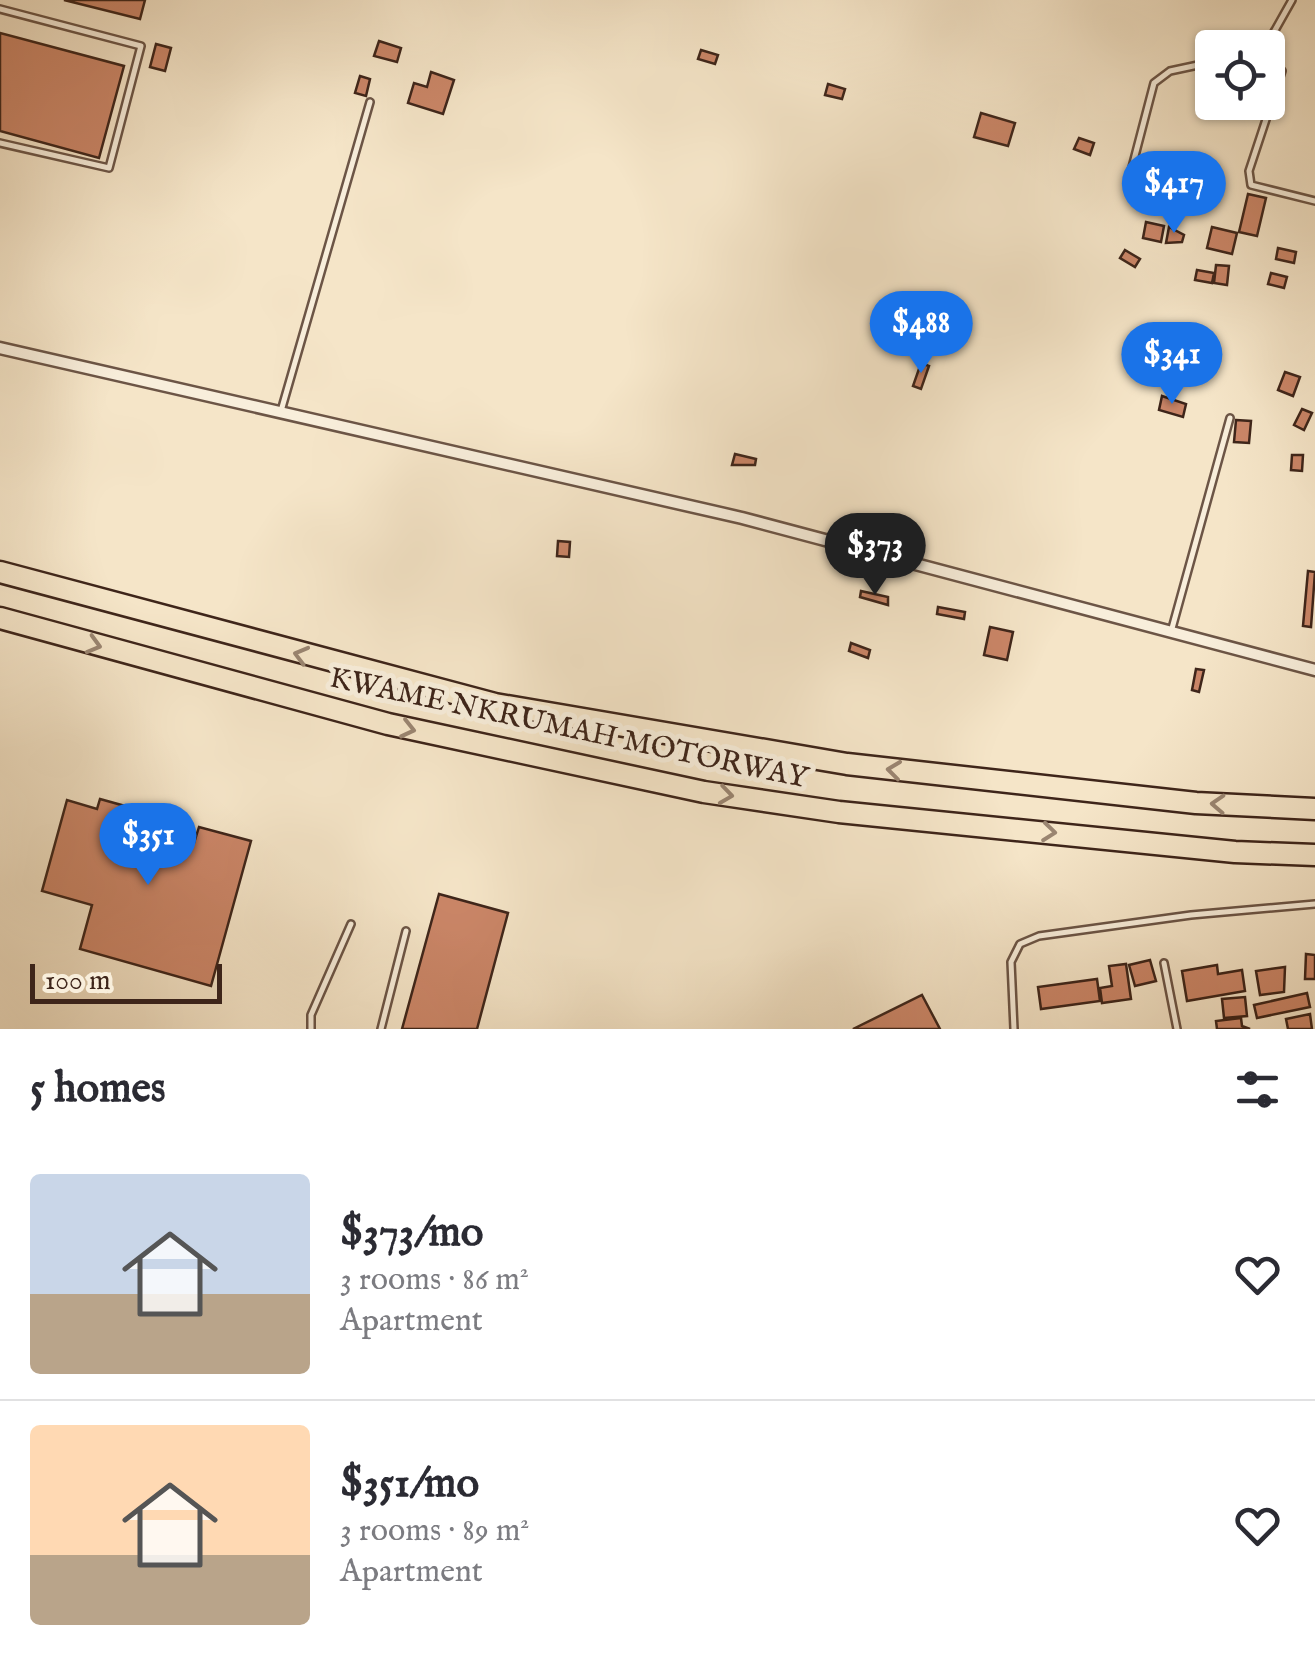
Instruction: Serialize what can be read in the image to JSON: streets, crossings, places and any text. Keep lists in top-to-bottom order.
{
  "streets": {
    "highway": ["KWAME NKRUMAH MOTORWAY"]
  },
  "scale_bar": "100 m",
  "page": {
    "price": [
      "$417",
      "$488",
      "$341",
      "$373",
      "$351"
    ],
    "scale": "100 m",
    "heading": "5 homes",
    "list": [
      {
        "name": "$373/mo",
        "note": "3 rooms · 86 m² · Apartment"
      },
      {
        "name": "$351/mo",
        "note": "3 rooms · 89 m² · Apartment"
      }
    ]
  }
}
